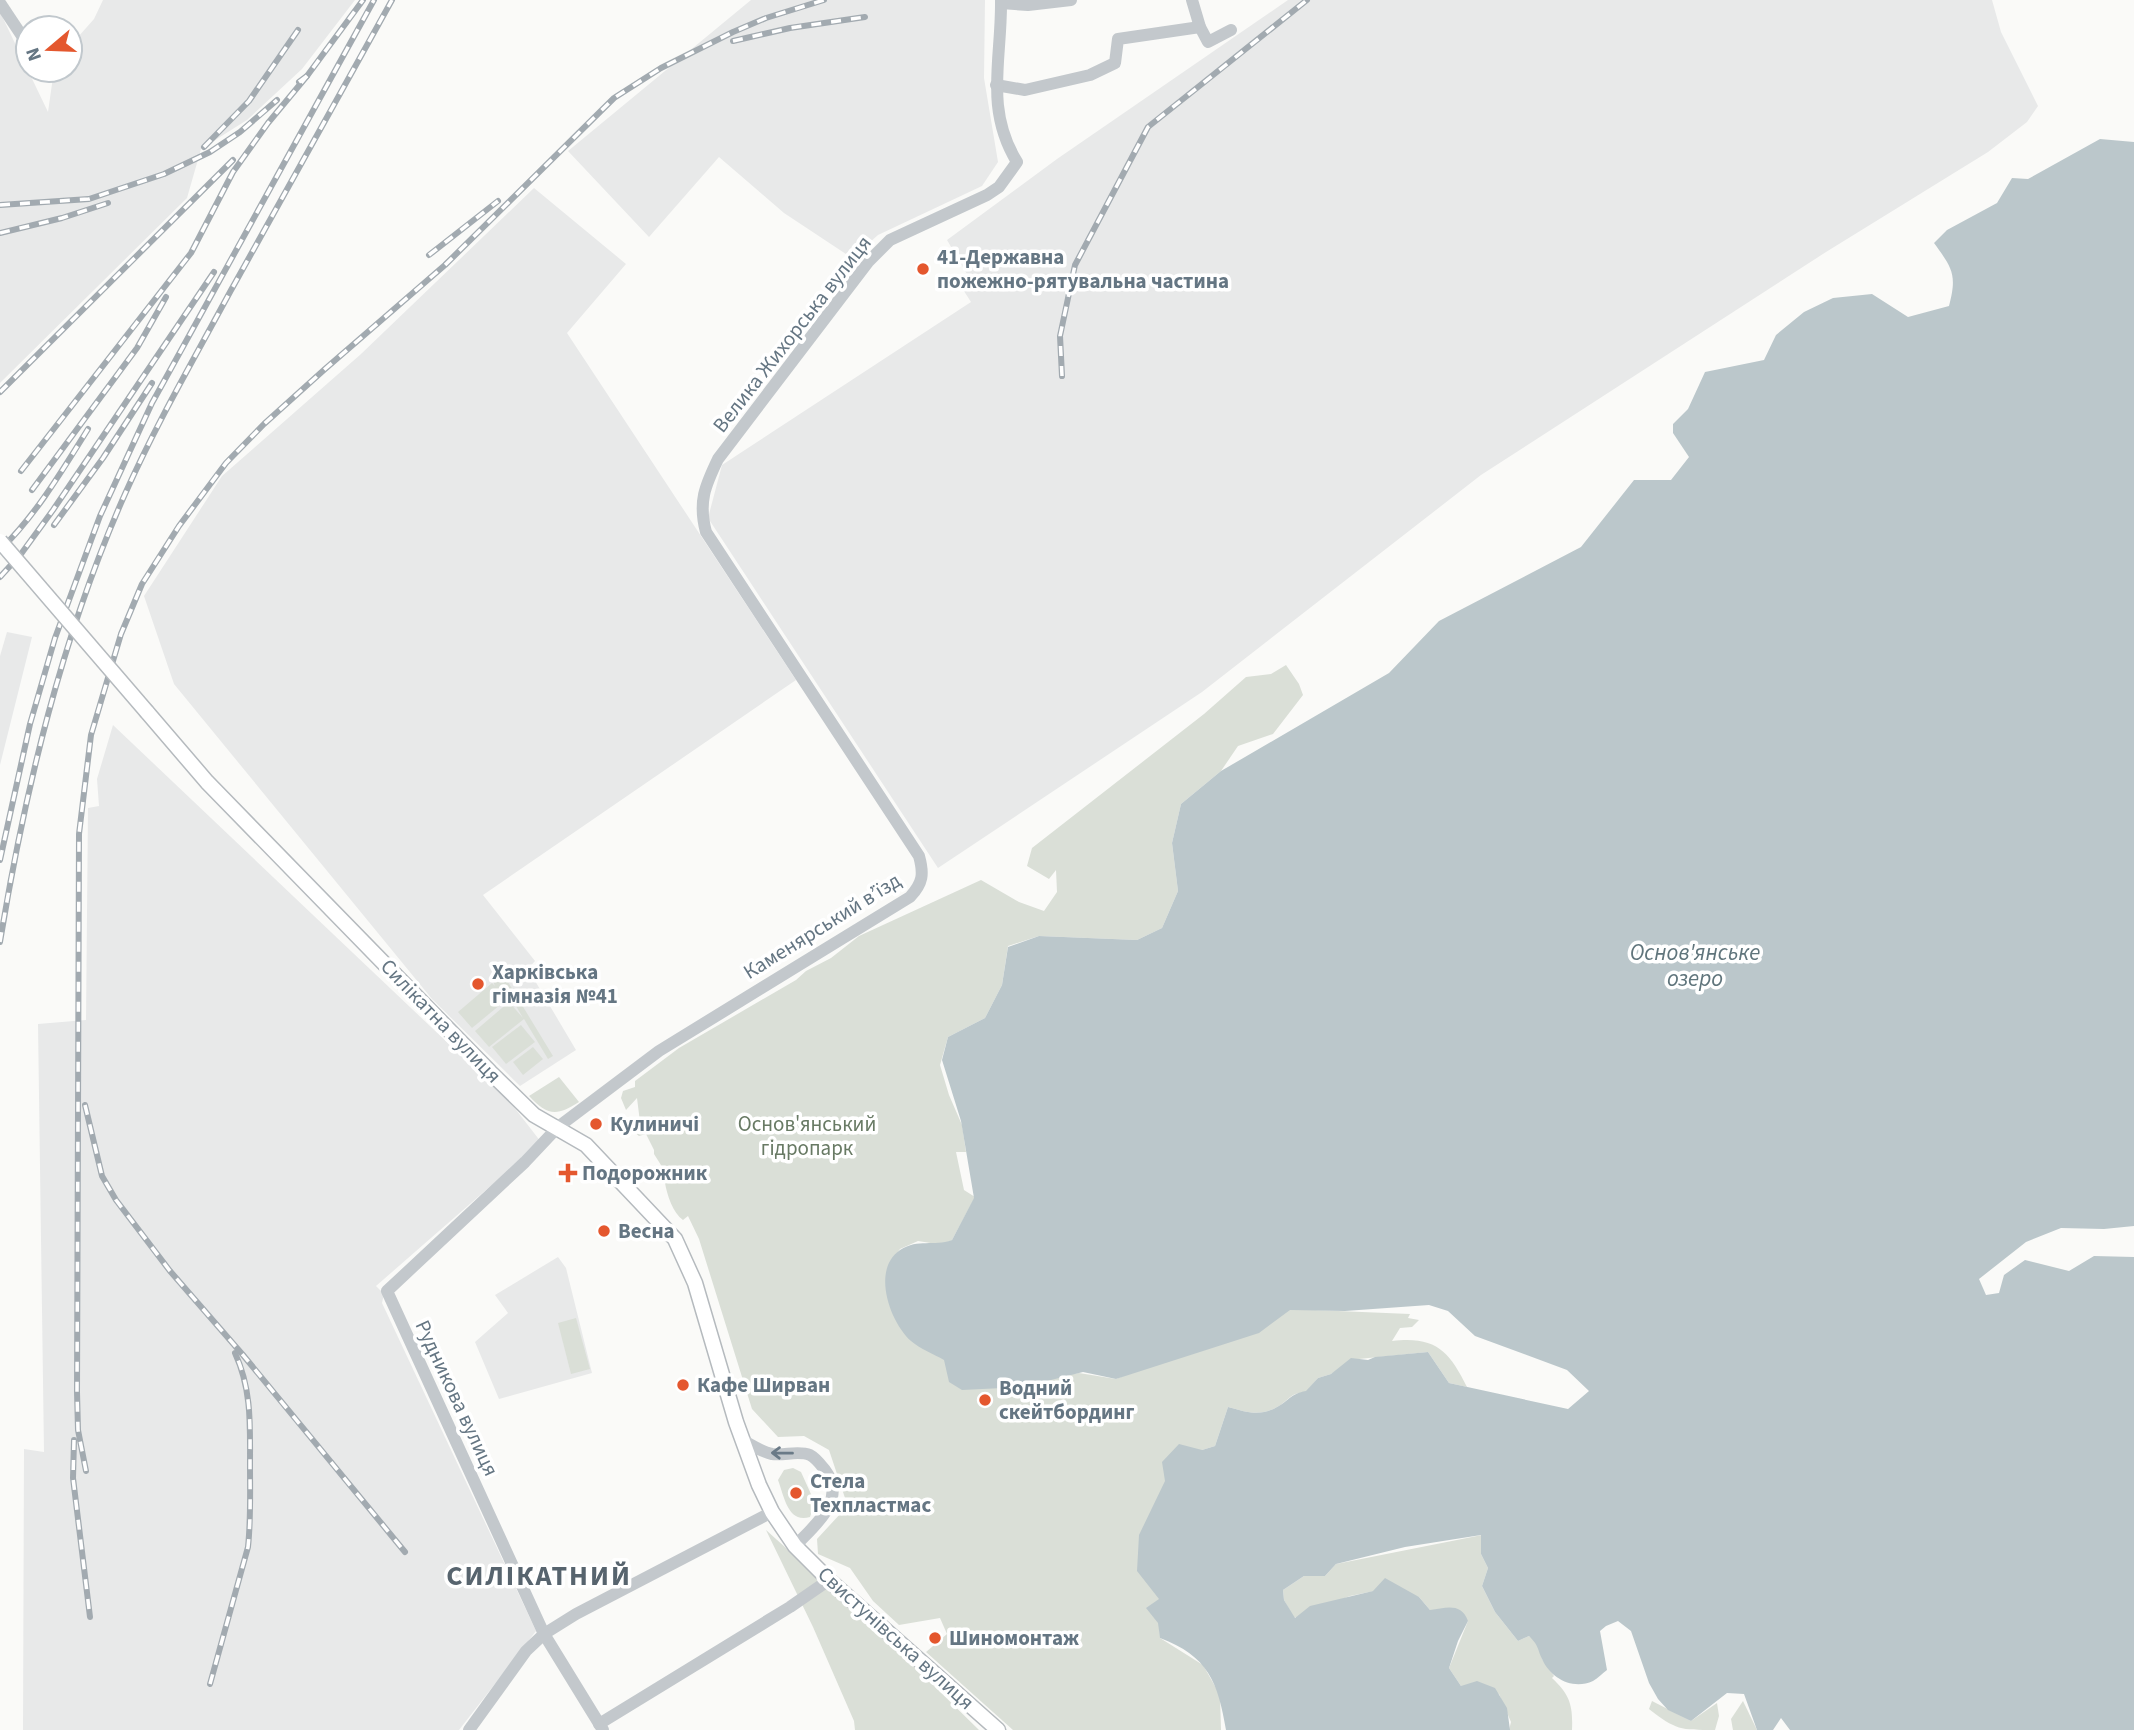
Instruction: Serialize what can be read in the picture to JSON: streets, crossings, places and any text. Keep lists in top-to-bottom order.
{
  "streets": {
    "main road": ["Силікатна вулиця", "Свистунівська вулиця"],
    "street": ["Велика Жихорська вулиця", "Каменярський в’їзд", "Рудникова вулиця"]
  },
  "crossings": [
    ["Велика Жихорська вулиця", "Каменярський в’їзд"],
    ["Каменярський в’їзд", "Силікатна вулиця"],
    ["Каменярський в’їзд", "Рудникова вулиця"],
    ["Силікатна вулиця", "Рудникова вулиця"],
    ["Силікатна вулиця", "Свистунівська вулиця"]
  ],
  "districts": ["СИЛІКАТНИЙ"],
  "water": ["Основ'янське озеро"],
  "parks": ["Основ'янський гідропарк"],
  "places": {
    "other": [
      "41-Державна пожежно-рятувальна частина",
      "Харківська гімназія №41",
      "Кулиничі",
      "Весна",
      "Кафе Ширван",
      "Водний скейтбординг",
      "Стела Техпластмас",
      "Шиномонтаж"
    ],
    "health": ["Подорожник"]
  },
  "north": "left"
}
